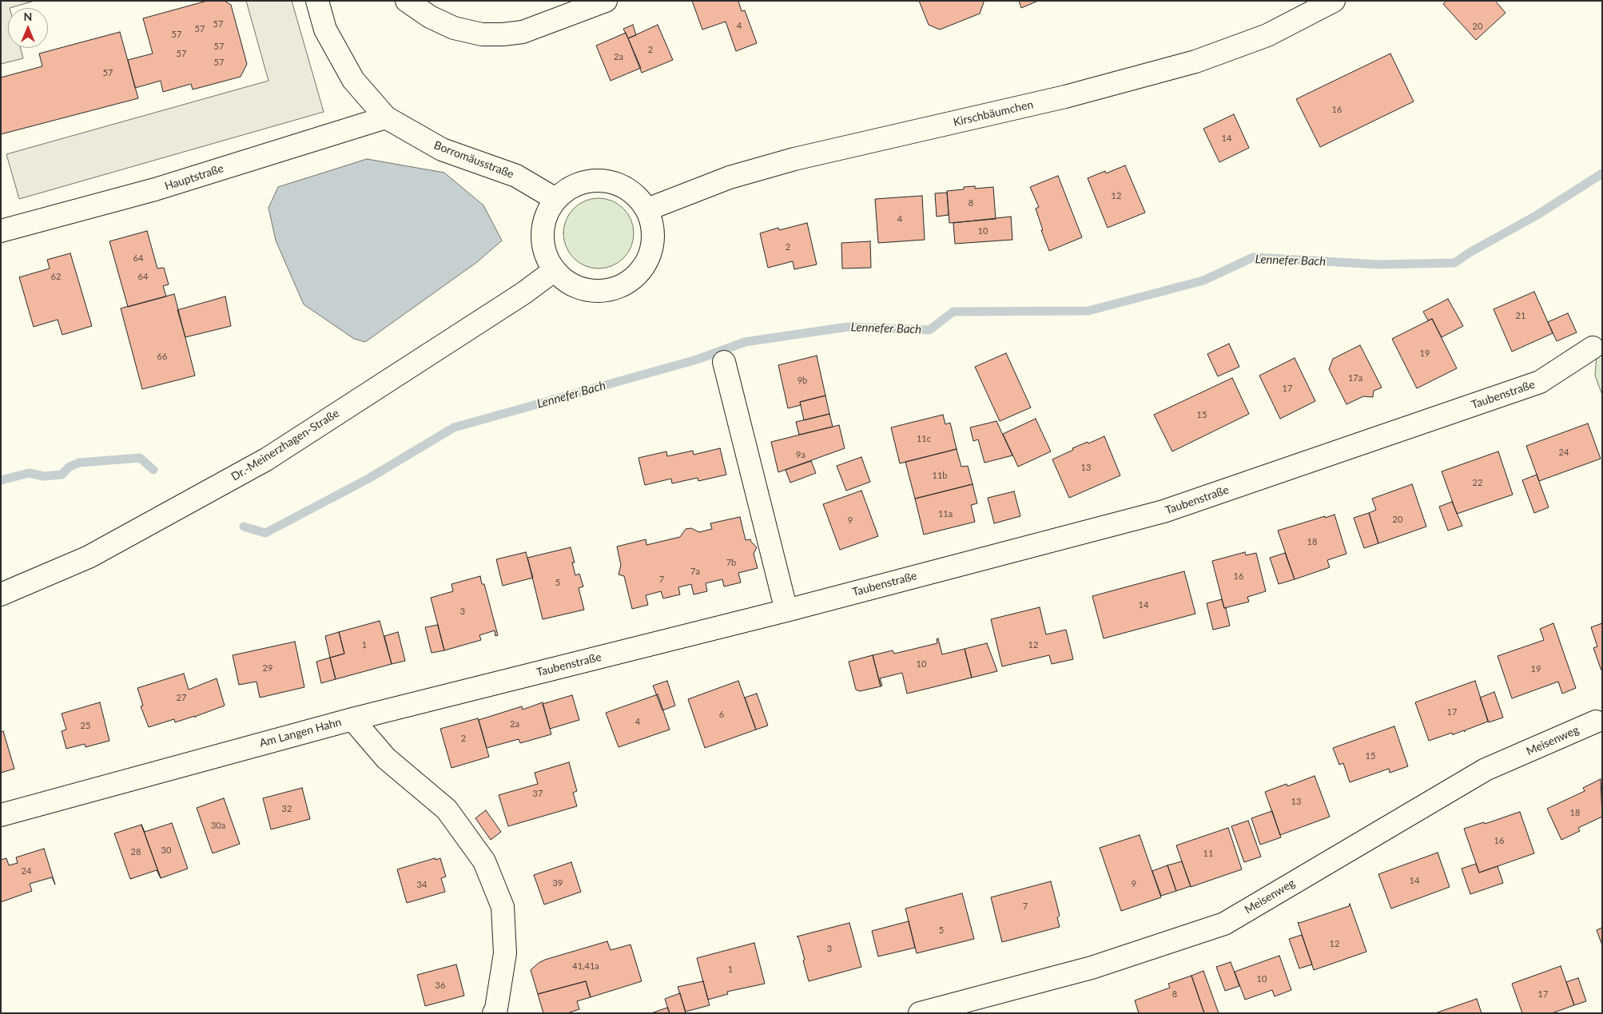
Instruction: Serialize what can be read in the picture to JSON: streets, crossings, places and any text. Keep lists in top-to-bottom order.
{
  "streets": {
    "street": [
      "Kirschbäumchen",
      "Borromäusstraße",
      "Hauptstraße",
      "Taubenstraße",
      "Dr.-Meinerzhagen-Straße",
      "Am Langen Hahn",
      "Meisenweg"
    ]
  },
  "crossings": [
    ["Kirschbäumchen", "Borromäusstraße"],
    ["Kirschbäumchen", "Dr.-Meinerzhagen-Straße"],
    ["Borromäusstraße", "Hauptstraße"],
    ["Borromäusstraße", "Dr.-Meinerzhagen-Straße"],
    ["Taubenstraße", "Am Langen Hahn"]
  ],
  "water": ["Lennefer Bach"],
  "house_numbers": [
    "57",
    "4",
    "20",
    "57",
    "57",
    "57",
    "2",
    "57",
    "2a",
    "57",
    "57",
    "16",
    "14",
    "12",
    "8",
    "4",
    "10",
    "2",
    "64",
    "62",
    "64",
    "21",
    "19",
    "66",
    "17a",
    "9b",
    "17",
    "15",
    "11c",
    "24",
    "9a",
    "13",
    "11b",
    "22",
    "11a",
    "20",
    "9",
    "18",
    "7b",
    "7a",
    "16",
    "7",
    "5",
    "14",
    "3",
    "1",
    "12",
    "10",
    "29",
    "19",
    "27",
    "17",
    "6",
    "4",
    "2a",
    "25",
    "2",
    "15",
    "37",
    "13",
    "32",
    "18",
    "30a",
    "16",
    "30",
    "28",
    "11",
    "24",
    "14",
    "39",
    "9",
    "34",
    "7",
    "5",
    "12",
    "3",
    "41,41a",
    "1",
    "10",
    "36",
    "8",
    "17"
  ],
  "north": "top"
}
